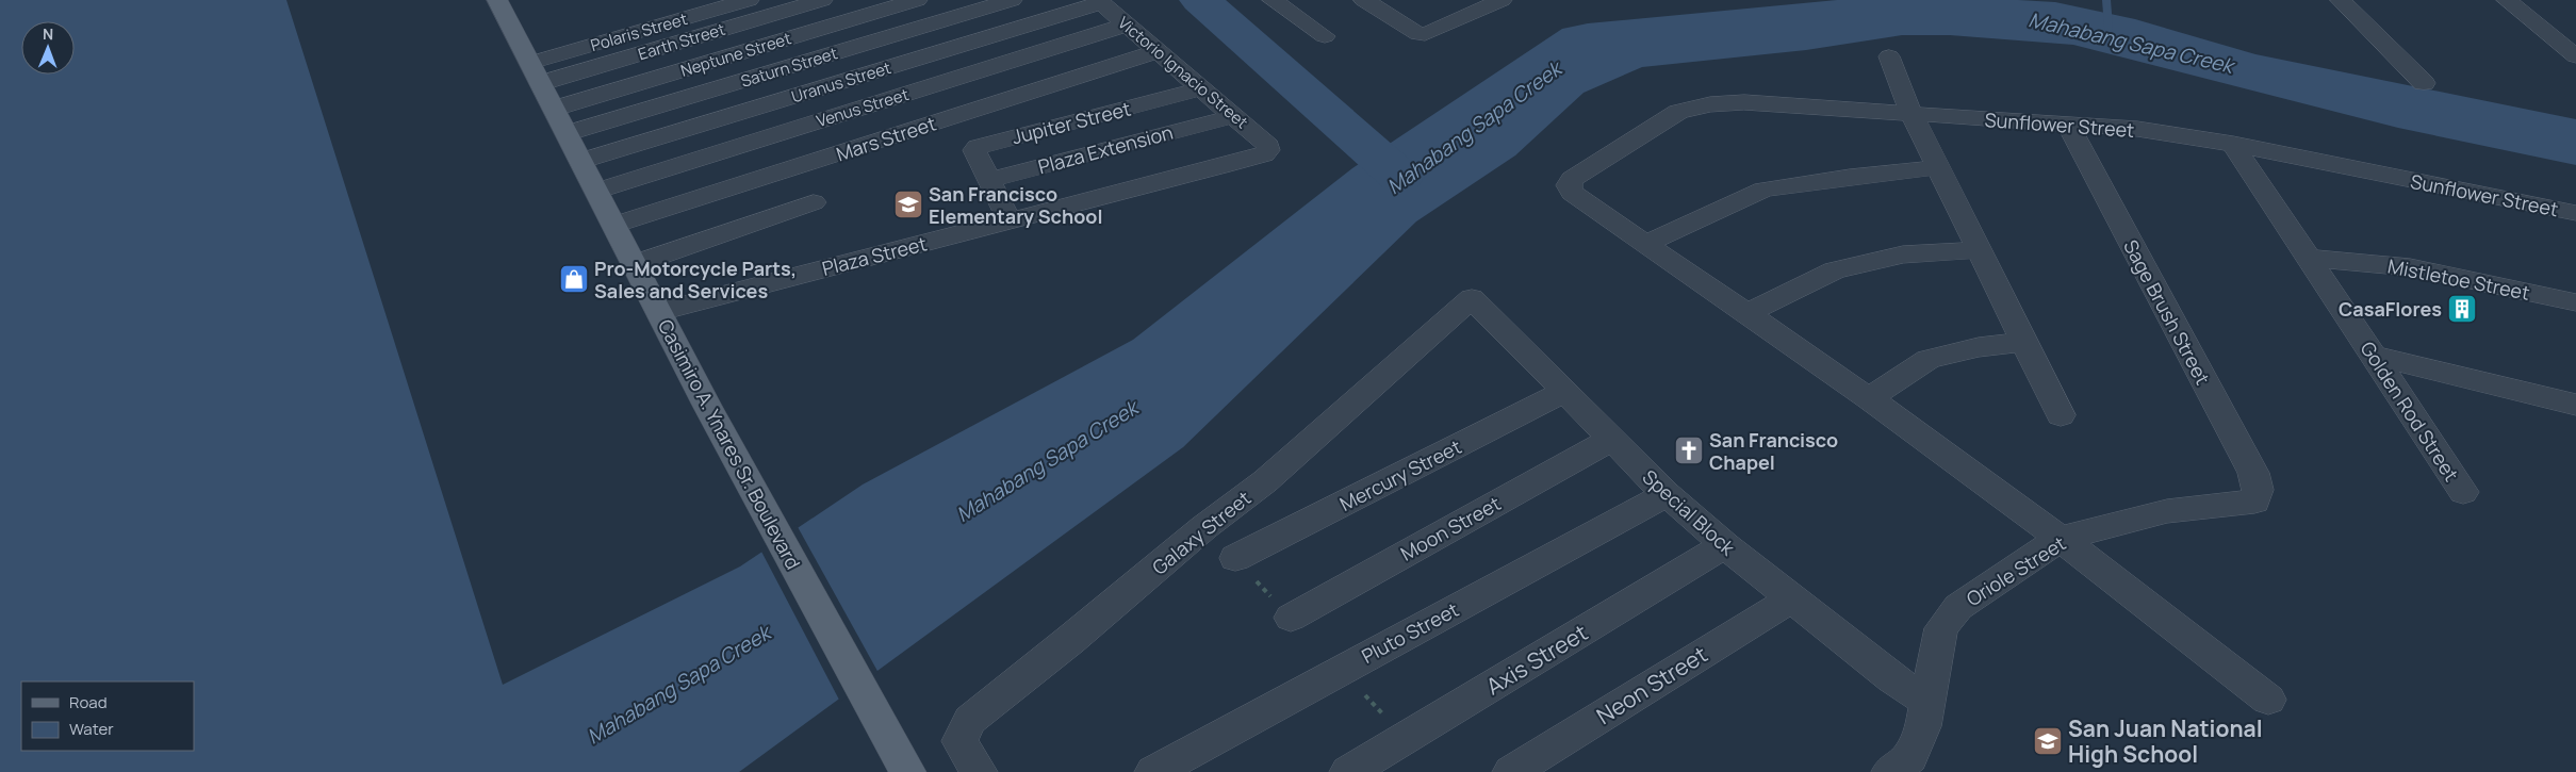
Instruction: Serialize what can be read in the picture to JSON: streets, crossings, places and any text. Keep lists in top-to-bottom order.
{
  "streets": {
    "main road": ["Casimiro A. Ynares Sr. Boulevard"],
    "street": [
      "Polaris Street",
      "Earth Street",
      "Neptune Street",
      "Saturn Street",
      "Victorio Ignacio Street",
      "Uranus Street",
      "Venus Street",
      "Jupiter Street",
      "Sunflower Street",
      "Mars Street",
      "Plaza Extension",
      "Plaza Street",
      "Mistletoe Street",
      "Sage Brush Street",
      "Golden Rod Street",
      "Mercury Street",
      "Special Block",
      "Moon Street",
      "Galaxy Street",
      "Oriole Street",
      "Pluto Street",
      "Axis Street",
      "Neon Street"
    ]
  },
  "crossings": [
    ["Polaris Street", "Earth Street"],
    ["Polaris Street", "Casimiro A. Ynares Sr. Boulevard"],
    ["Earth Street", "Casimiro A. Ynares Sr. Boulevard"],
    ["Neptune Street", "Casimiro A. Ynares Sr. Boulevard"],
    ["Saturn Street", "Casimiro A. Ynares Sr. Boulevard"],
    ["Victorio Ignacio Street", "Uranus Street"],
    ["Victorio Ignacio Street", "Venus Street"],
    ["Victorio Ignacio Street", "Jupiter Street"],
    ["Victorio Ignacio Street", "Mars Street"],
    ["Victorio Ignacio Street", "Plaza Extension"],
    ["Victorio Ignacio Street", "Plaza Street"],
    ["Uranus Street", "Casimiro A. Ynares Sr. Boulevard"],
    ["Venus Street", "Casimiro A. Ynares Sr. Boulevard"],
    ["Jupiter Street", "Plaza Extension"],
    ["Sunflower Street", "Sage Brush Street"],
    ["Sunflower Street", "Golden Rod Street"],
    ["Mars Street", "Casimiro A. Ynares Sr. Boulevard"],
    ["Plaza Street", "Casimiro A. Ynares Sr. Boulevard"],
    ["Mistletoe Street", "Golden Rod Street"],
    ["Sage Brush Street", "Oriole Street"],
    ["Mercury Street", "Special Block"],
    ["Special Block", "Moon Street"],
    ["Special Block", "Galaxy Street"],
    ["Special Block", "Oriole Street"],
    ["Special Block", "Pluto Street"],
    ["Special Block", "Axis Street"],
    ["Special Block", "Neon Street"]
  ],
  "water": ["Mahabang Sapa Creek"],
  "places": {
    "school or university": ["San Francisco Elementary School", "San Juan National High School"],
    "shop": ["Pro-Motorcycle Parts, Sales and Services"],
    "building": ["CasaFlores"],
    "church": ["San Francisco Chapel"]
  },
  "legend": ["Road", "Water"],
  "north": "top"
}
